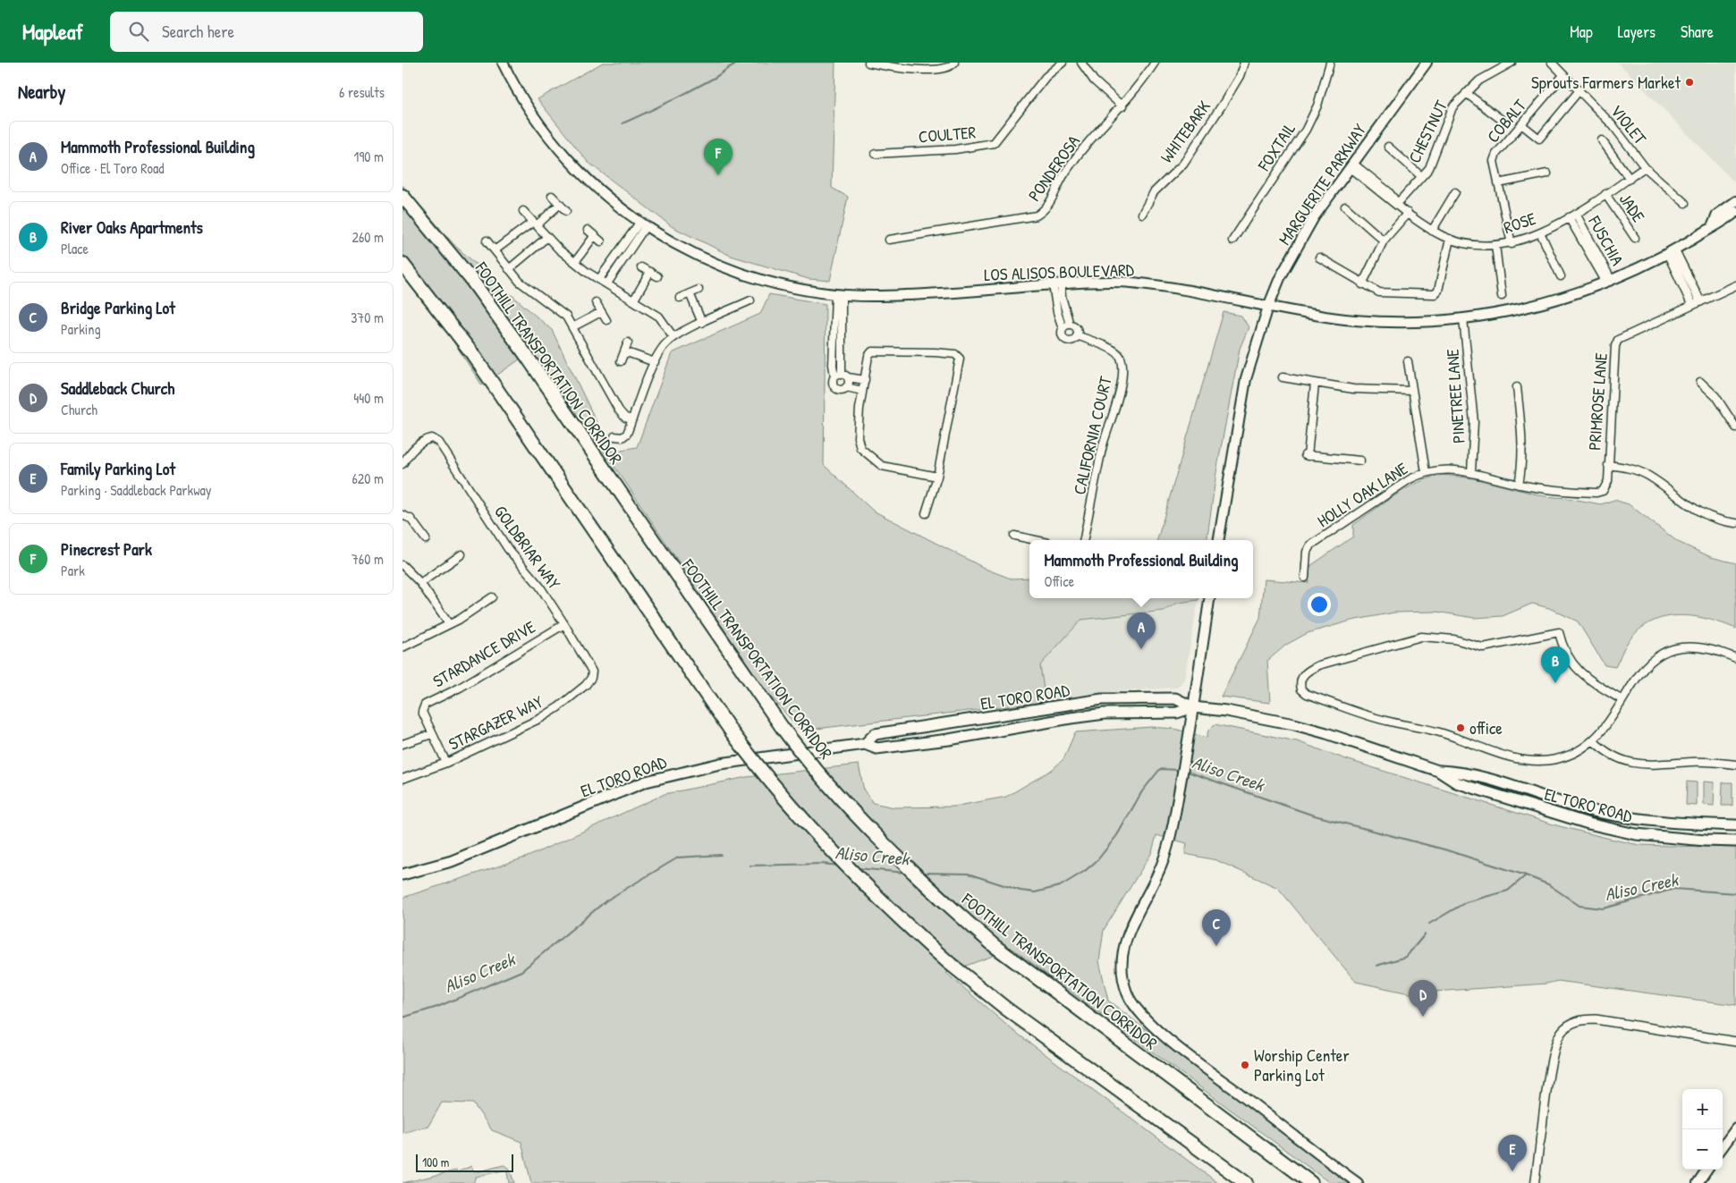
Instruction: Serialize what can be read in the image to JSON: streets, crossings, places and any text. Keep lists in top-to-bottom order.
{
  "streets": {
    "highway": ["FOOTHILL TRANSPORTATION CORRIDOR"],
    "main road": ["MARGUERITE PARKWAY", "LOS ALISOS BOULEVARD", "EL TORO ROAD"],
    "street": [
      "COBALT",
      "VIOLET",
      "WHITEBARK",
      "CHESTNUT",
      "COULTER",
      "FOXTAIL",
      "PONDEROSA",
      "JADE",
      "ROSE",
      "FUSCHIA",
      "PINETREE LANE",
      "PRIMROSE LANE",
      "CALIFORNIA COURT",
      "HOLLY OAK LANE",
      "GOLDBRIAR WAY",
      "STARDANCE DRIVE",
      "STARGAZER WAY"
    ]
  },
  "crossings": [
    ["COBALT", "VIOLET"],
    ["COBALT", "ROSE"],
    ["VIOLET", "ROSE"],
    ["CHESTNUT", "ROSE"],
    ["MARGUERITE PARKWAY", "ROSE"],
    ["MARGUERITE PARKWAY", "LOS ALISOS BOULEVARD"],
    ["JADE", "ROSE"],
    ["ROSE", "FUSCHIA"],
    ["FUSCHIA", "LOS ALISOS BOULEVARD"],
    ["LOS ALISOS BOULEVARD", "PINETREE LANE"],
    ["PINETREE LANE", "HOLLY OAK LANE"],
    ["PRIMROSE LANE", "HOLLY OAK LANE"],
    ["GOLDBRIAR WAY", "STARDANCE DRIVE"],
    ["GOLDBRIAR WAY", "STARGAZER WAY"]
  ],
  "water": ["Aliso Creek"],
  "places": ["Sprouts Farmers Market", "office", "Worship Center Parking Lot"],
  "scale_bar": "100 m",
  "page": {
    "header": "Mapleaf",
    "search": "Search here",
    "nav": ["Map", "Layers", "Share"],
    "heading": ["Nearby", "6 results"],
    "list": [
      {
        "mark": "A",
        "name": "Mammoth Professional Building",
        "note": "Office · El Toro Road",
        "value": "190 m"
      },
      {
        "mark": "B",
        "name": "River Oaks Apartments",
        "note": "Place",
        "value": "260 m"
      },
      {
        "mark": "C",
        "name": "Bridge Parking Lot",
        "note": "Parking",
        "value": "370 m"
      },
      {
        "mark": "D",
        "name": "Saddleback Church",
        "note": "Church",
        "value": "440 m"
      },
      {
        "mark": "E",
        "name": "Family Parking Lot",
        "note": "Parking · Saddleback Parkway",
        "value": "620 m"
      },
      {
        "mark": "F",
        "name": "Pinecrest Park",
        "note": "Park",
        "value": "760 m"
      }
    ],
    "pins": [
      "F",
      "A",
      "B",
      "C",
      "D",
      "E"
    ],
    "popup": ["Mammoth Professional Building", "Office"],
    "map_buttons": ["+", "−"],
    "scale": "100 m"
  }
}
